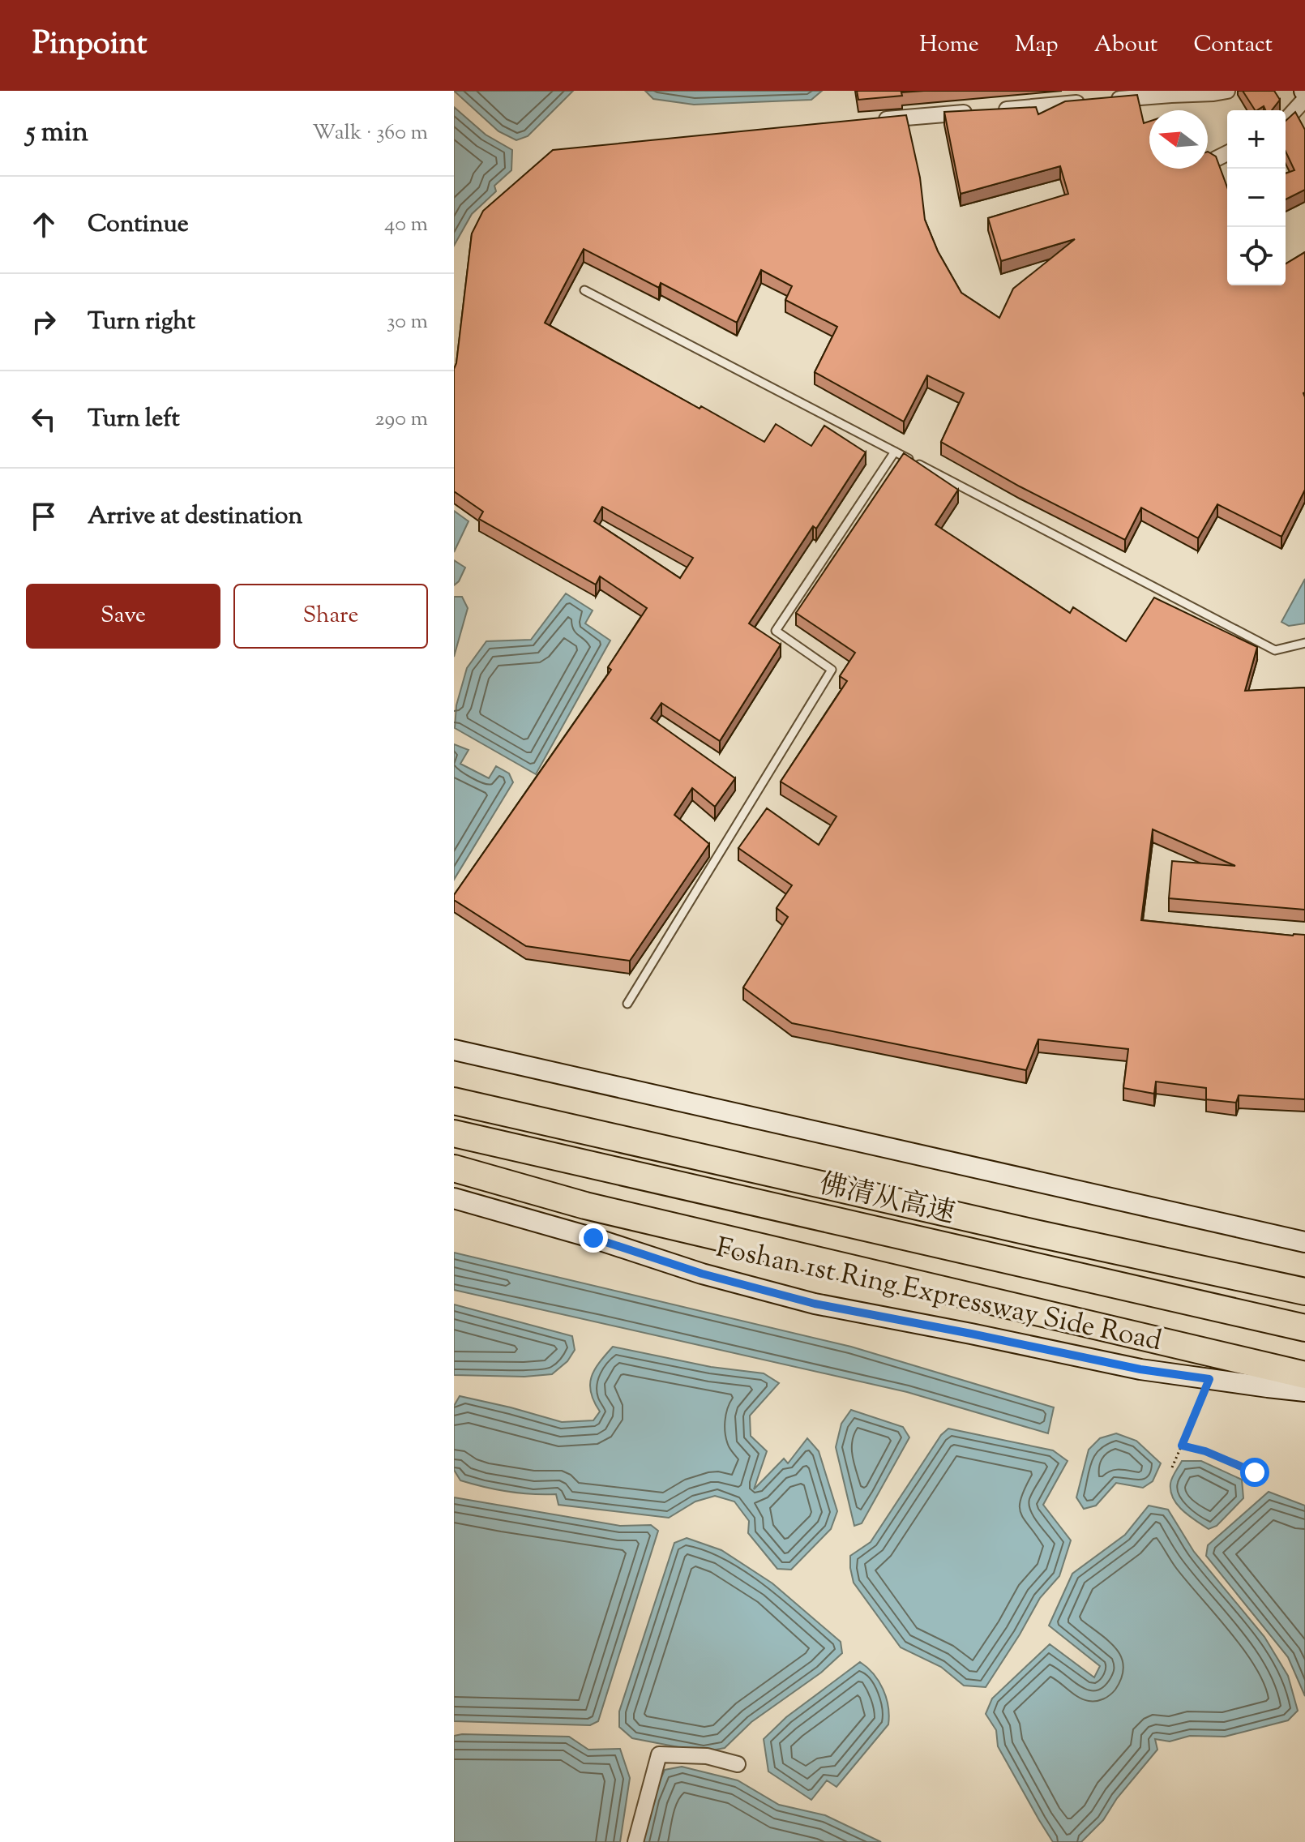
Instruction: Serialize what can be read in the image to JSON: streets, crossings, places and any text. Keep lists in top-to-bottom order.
{
  "streets": {
    "highway": ["佛清从高速"],
    "main road": ["Foshan 1st Ring Expressway Side Road"]
  },
  "north": "left",
  "page": {
    "header": "Pinpoint",
    "nav": [
      "Home",
      "Map",
      "About",
      "Contact"
    ],
    "heading": ["5 min", "Walk · 360 m"],
    "map_buttons": ["+", "−"],
    "list": [
      ["Continue", "40 m"],
      ["Turn right", "30 m"],
      ["Turn left", "290 m"],
      "Arrive at destination"
    ],
    "buttons": ["Save", "Share"]
  }
}
